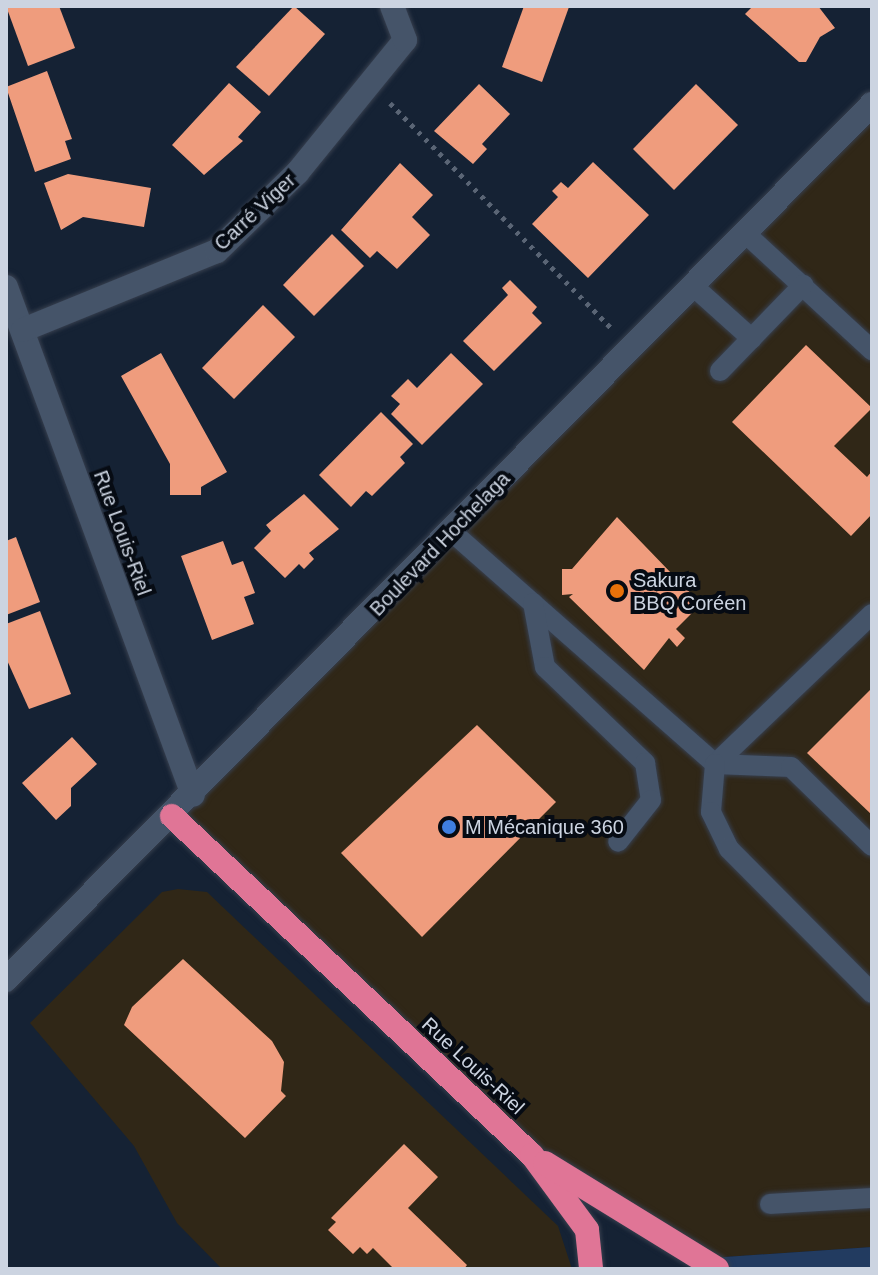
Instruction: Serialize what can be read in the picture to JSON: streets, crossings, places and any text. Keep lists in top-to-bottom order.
{
  "streets": {
    "highway": ["Rue Louis-Riel"],
    "main road": ["Carré Viger", "Boulevard Hochelaga"]
  },
  "crossings": [
    ["Carré Viger", "Rue Louis-Riel"],
    ["Rue Louis-Riel", "Boulevard Hochelaga"]
  ],
  "places": ["Sakura BBQ Coréen", "M Mécanique 360"]
}
